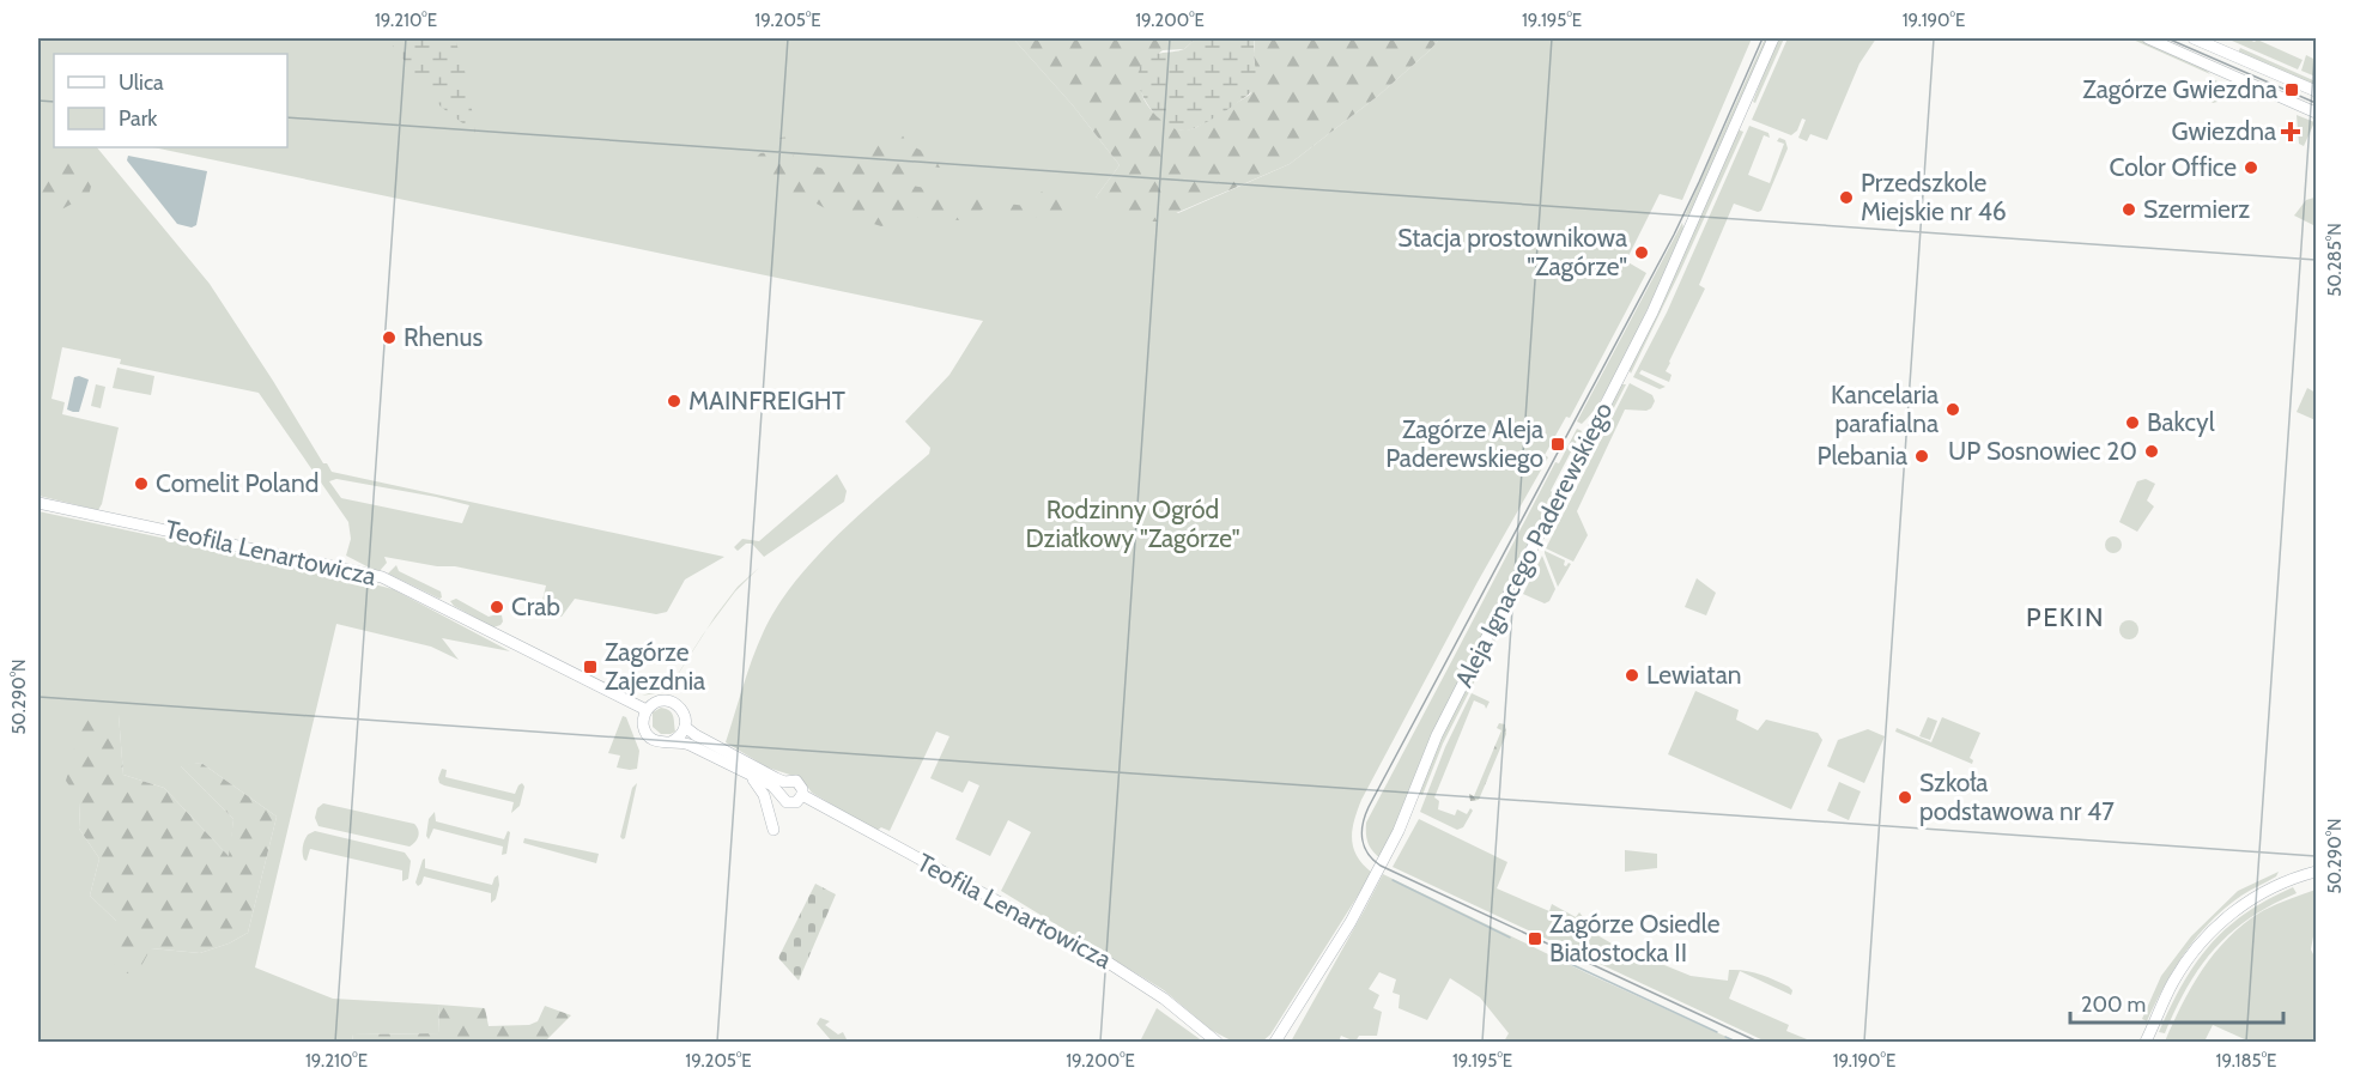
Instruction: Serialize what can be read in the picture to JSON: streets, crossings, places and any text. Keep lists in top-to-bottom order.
{
  "streets": {
    "street": ["Aleja Ignacego Paderewskiego", "Teofila Lenartowicza"]
  },
  "districts": ["PEKIN"],
  "parks": ["Rodzinny Ogród Działkowy \"Zagórze\""],
  "places": {
    "transit": [
      "Zagórze Gwiezdna",
      "Zagórze Aleja Paderewskiego",
      "Zagórze Zajezdnia",
      "Zagórze Osiedle Białostocka II"
    ],
    "health": ["Gwiezdna"],
    "other": [
      "Color Office",
      "Przedszkole Miejskie nr 46",
      "Szermierz",
      "Stacja prostownikowa \"Zagórze\"",
      "Rhenus",
      "MAINFREIGHT",
      "Kancelaria parafialna",
      "Bakcyl",
      "UP Sosnowiec 20",
      "Plebania",
      "Comelit Poland",
      "Crab",
      "Lewiatan",
      "Szkoła podstawowa nr 47"
    ]
  },
  "legend": ["Ulica", "Park"],
  "scale_bar": "200 m",
  "coordinates": [
    "19.210°E",
    "19.205°E",
    "19.200°E",
    "19.195°E",
    "19.190°E",
    "50.285°N",
    "50.290°N",
    "19.185°E"
  ]
}
